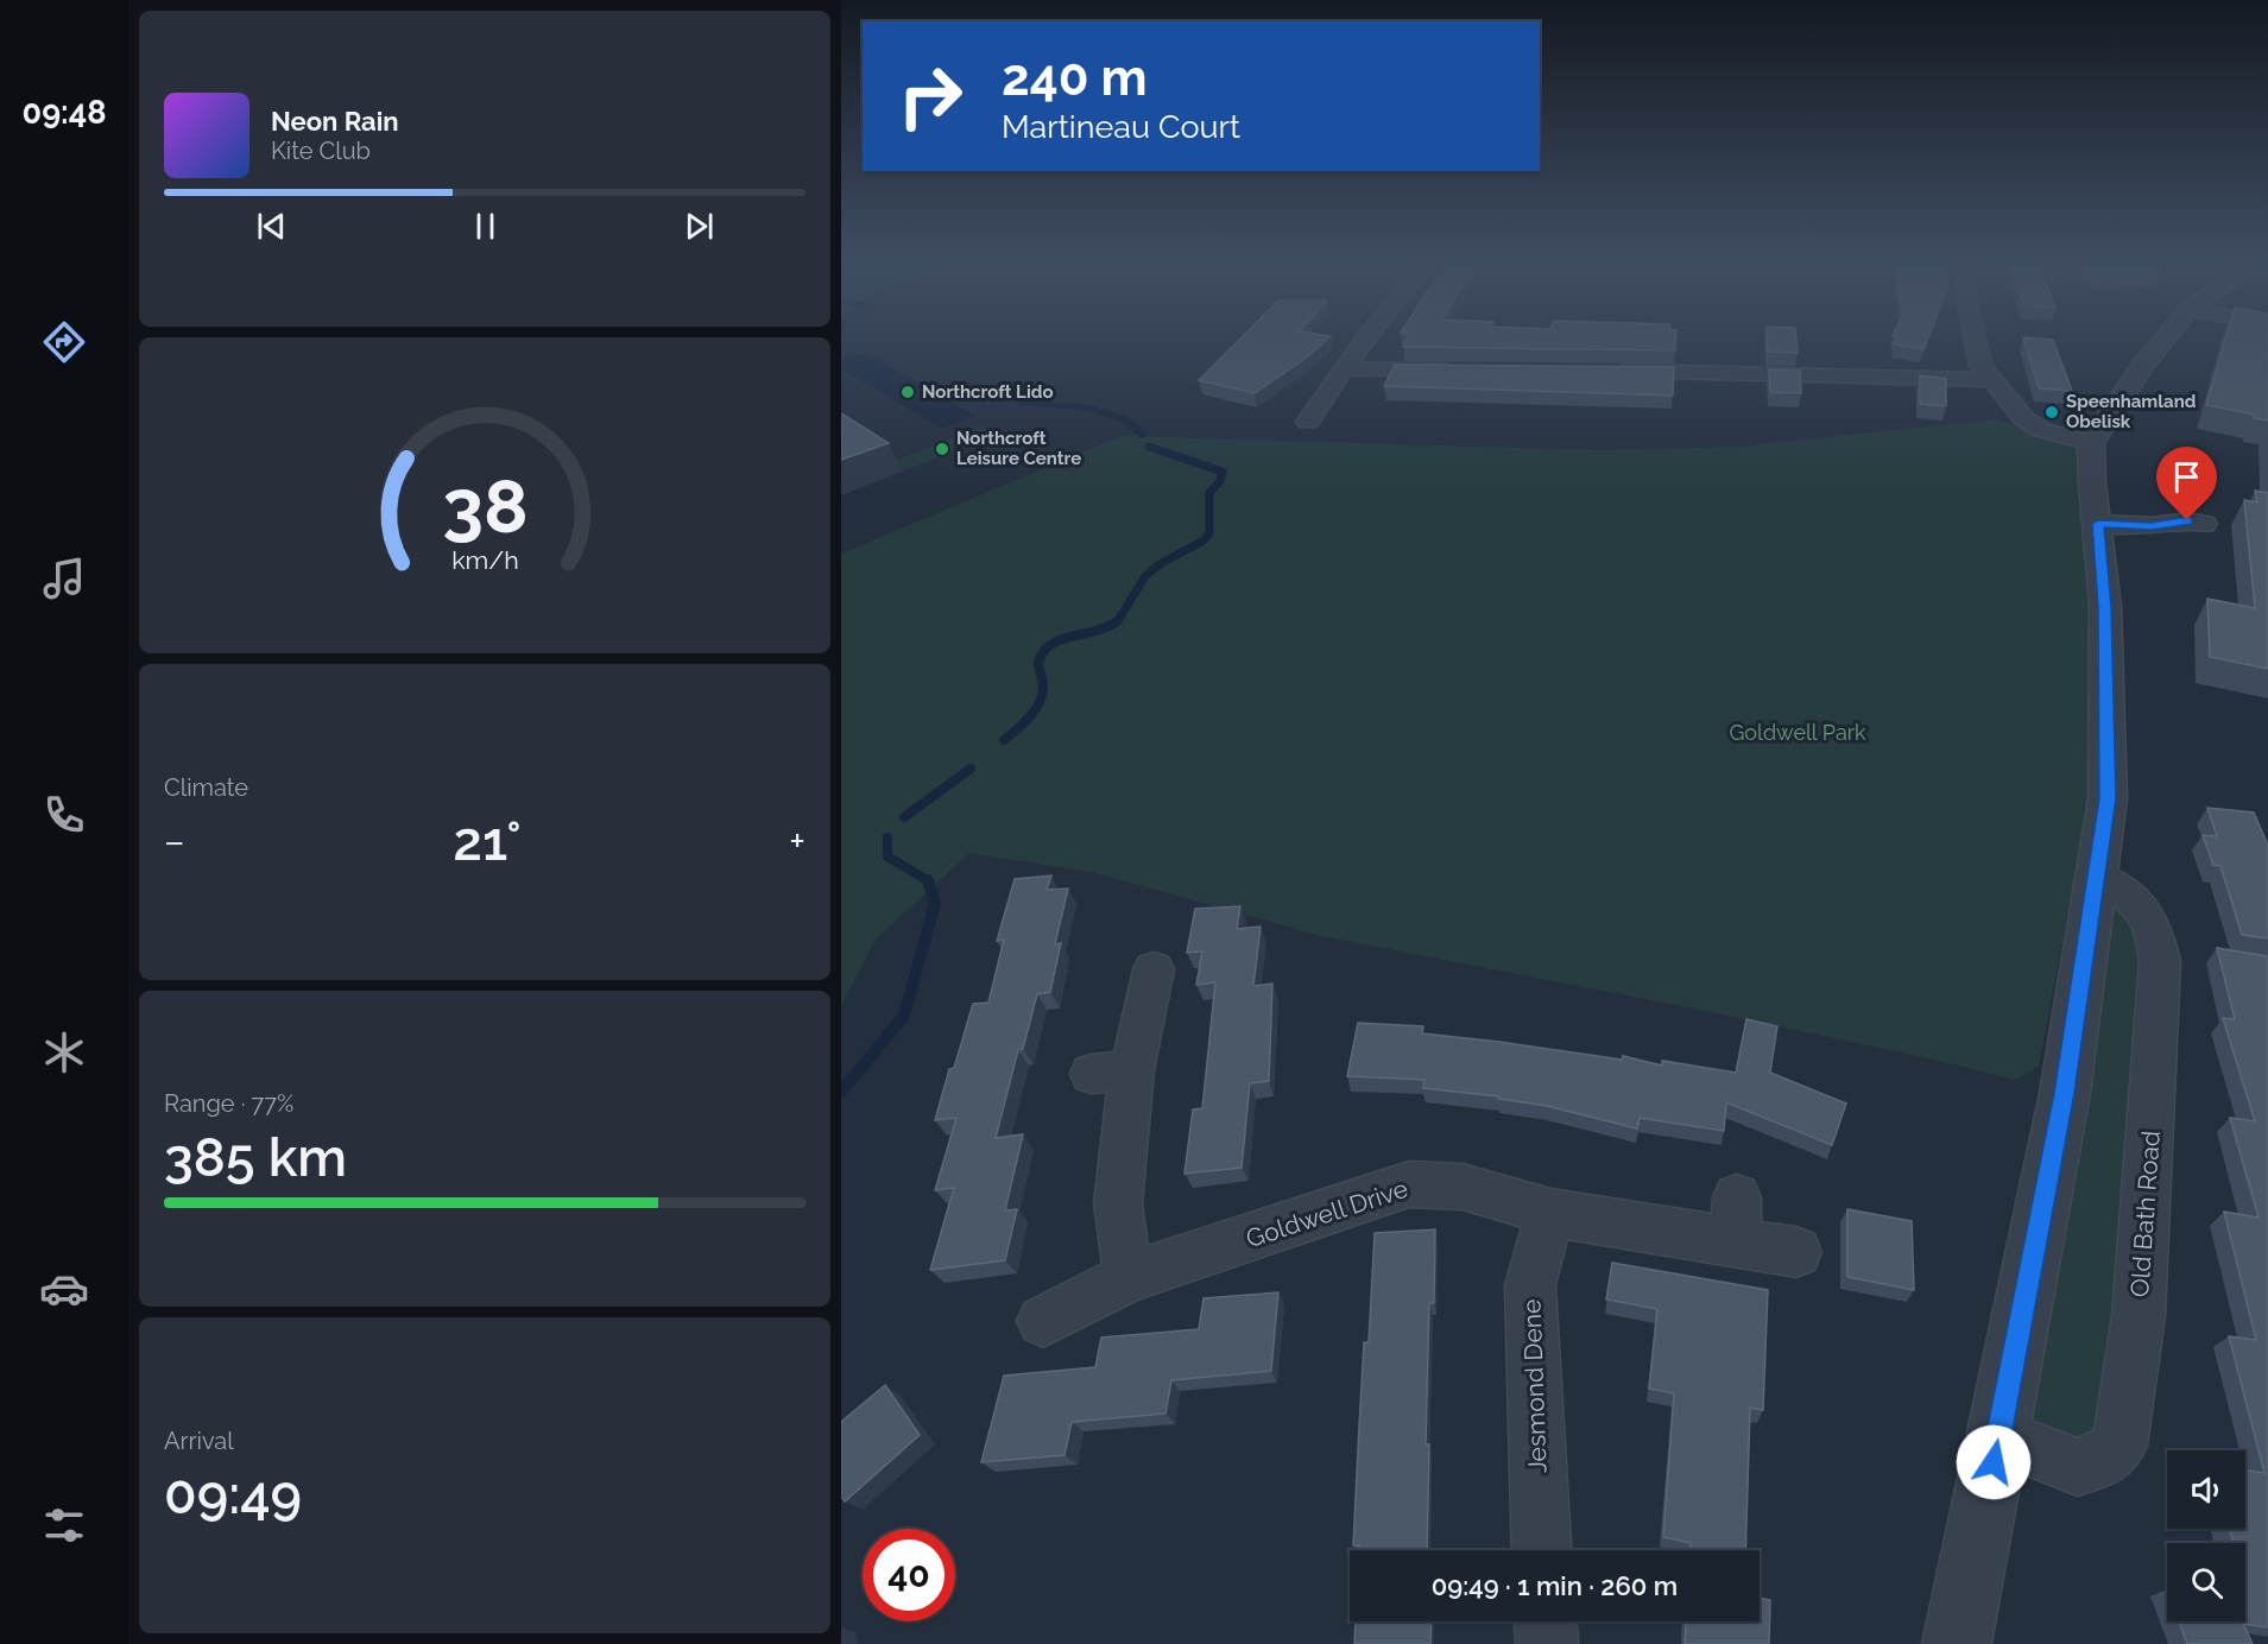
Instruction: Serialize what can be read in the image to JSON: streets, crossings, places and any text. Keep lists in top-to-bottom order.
{
  "streets": {
    "street": ["Goldwell Drive", "Old Bath Road", "Jesmond Dene"]
  },
  "crossings": [
    ["Goldwell Drive", "Jesmond Dene"]
  ],
  "parks": ["Goldwell Park"],
  "places": ["Northcroft Lido", "Speenhamland Obelisk", "Northcroft Leisure Centre"],
  "page": {
    "tabs": "09:48",
    "turn": ["240 m", "Martineau Court"],
    "song": ["Neon Rain", "Kite Club"],
    "tile": [
      "Climate",
      ["Range · 77%", "385 km"],
      ["Arrival", "09:49"]
    ],
    "heat": ["−", "21°", "+"],
    "limit": "40",
    "trip": "09:49 · 1 min · 260 m",
    "gauge": ["38", "km/h"]
  }
}
